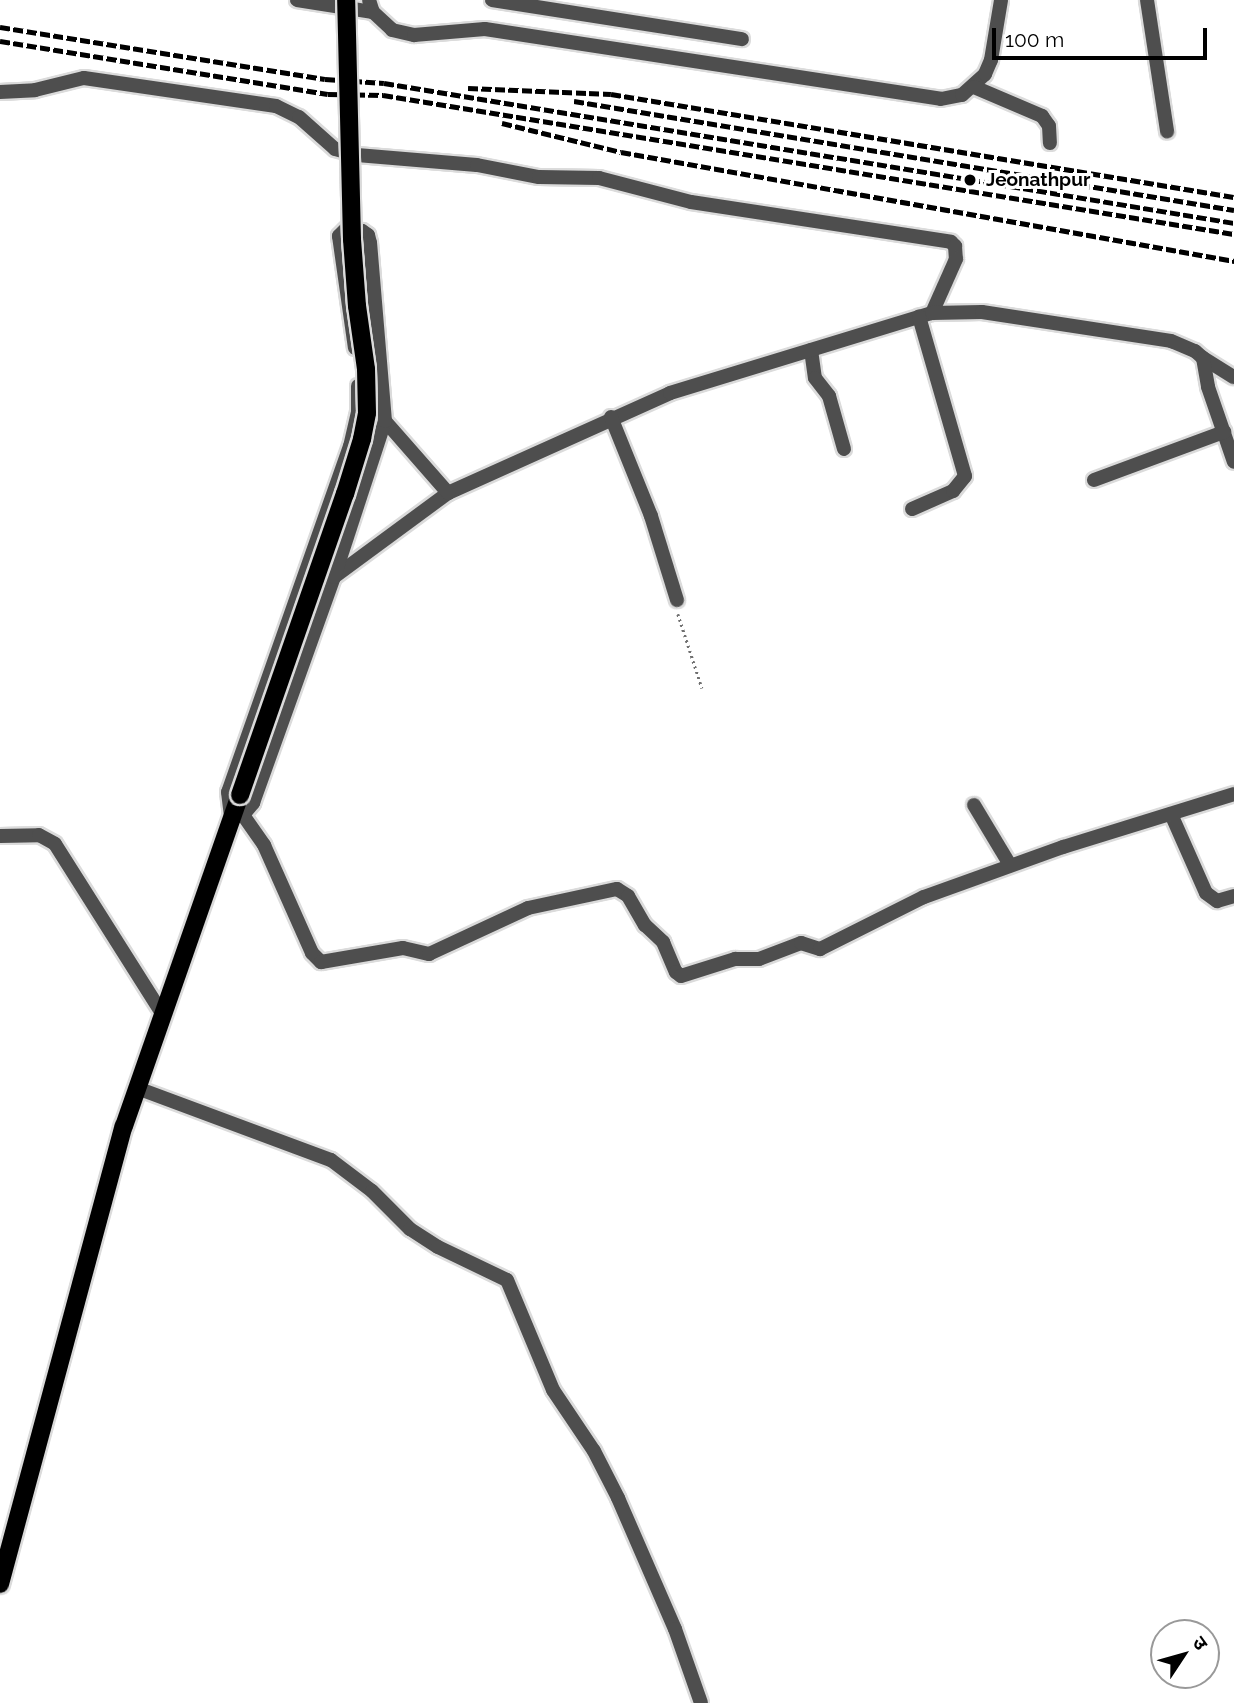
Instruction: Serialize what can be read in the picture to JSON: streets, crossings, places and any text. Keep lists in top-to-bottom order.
{
  "places": ["Jeonathpur"],
  "scale_bar": "100 m",
  "north": "top right"
}
